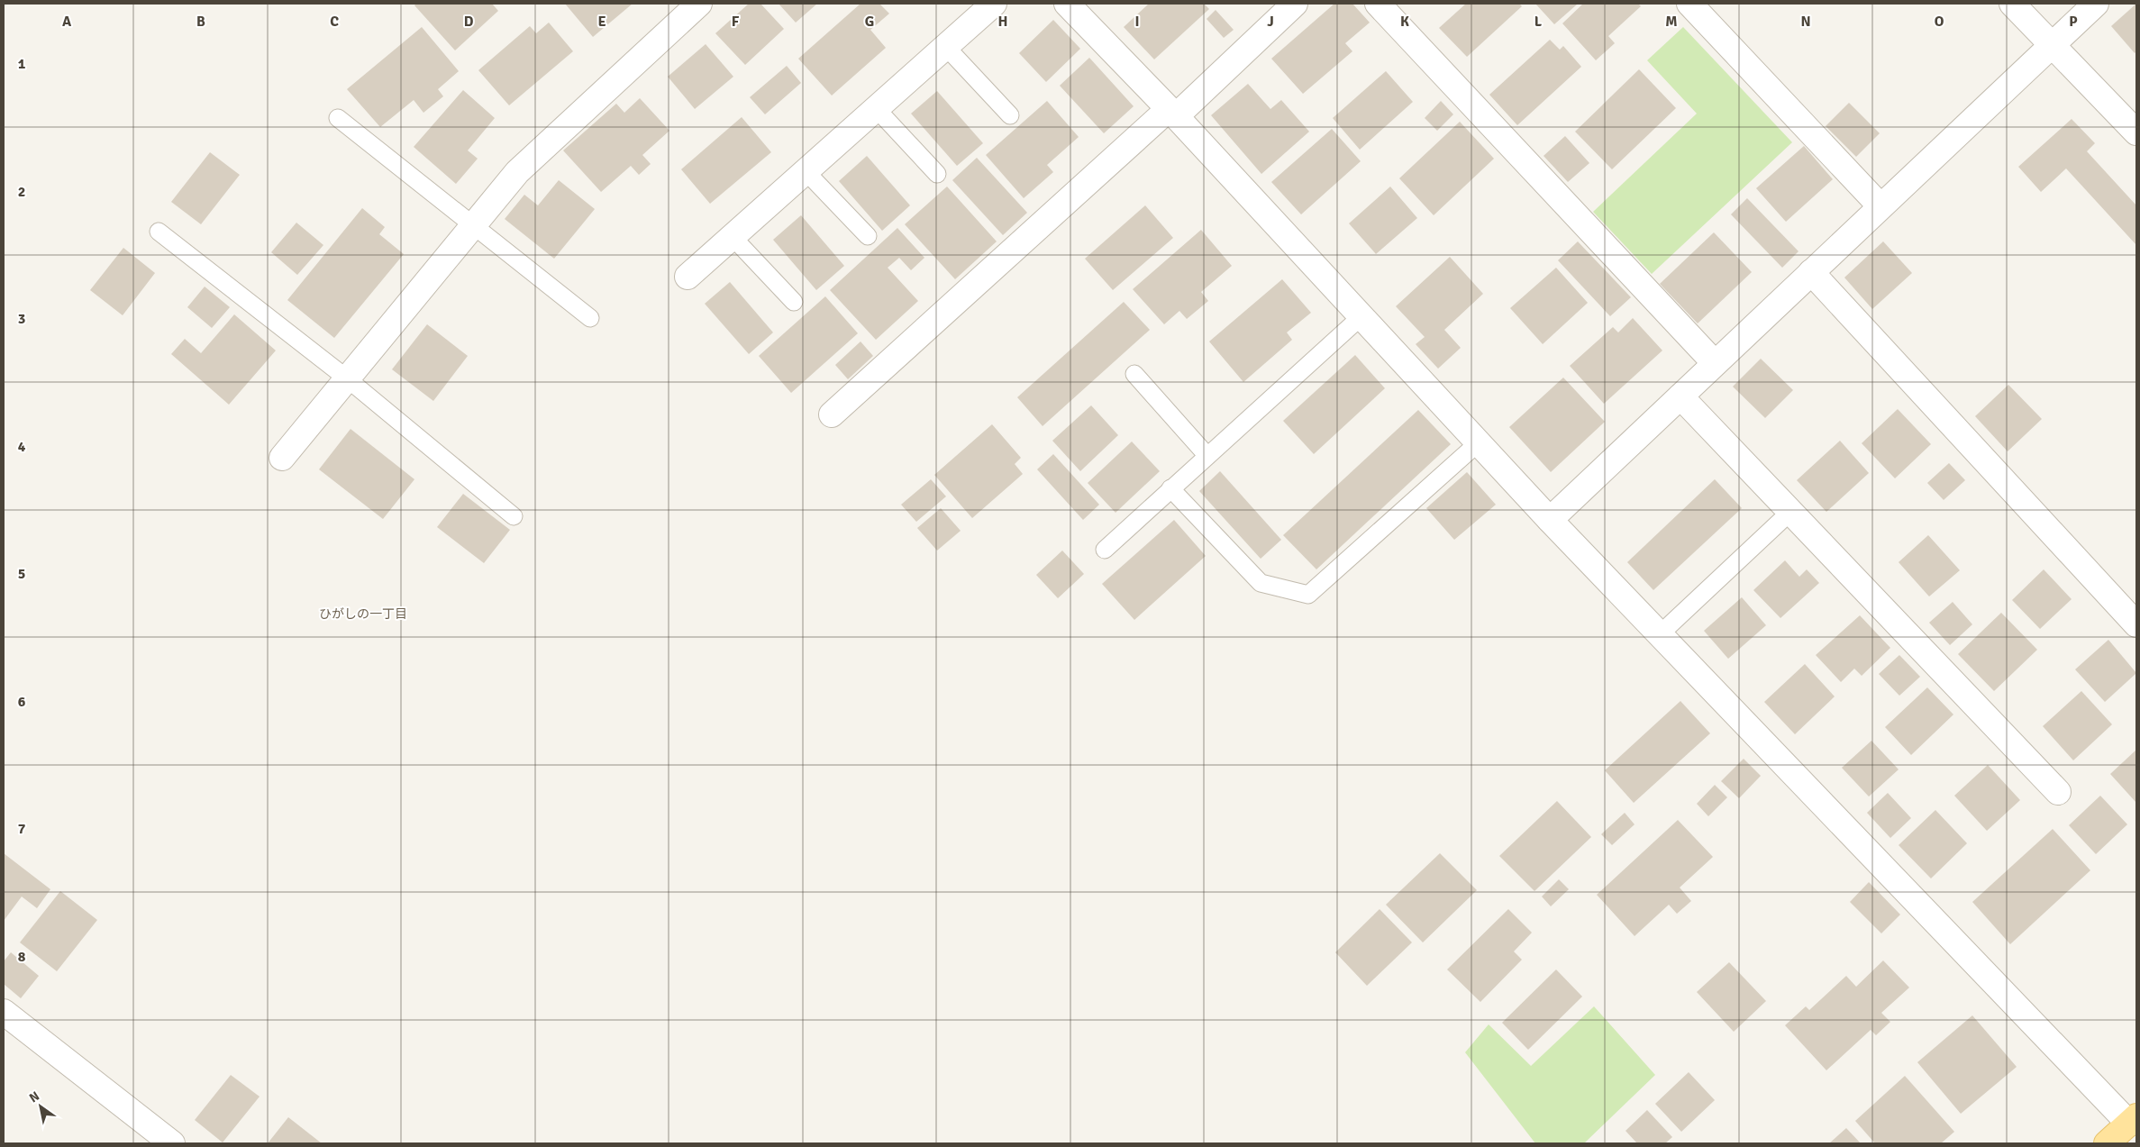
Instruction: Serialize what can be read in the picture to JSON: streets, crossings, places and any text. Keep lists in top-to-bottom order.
{
  "districts": ["ひがしの一丁目"],
  "north": "top left",
  "grid": {
    "columns": [
      "A",
      "B",
      "C",
      "D",
      "E",
      "F",
      "G",
      "H",
      "I",
      "J",
      "K",
      "L",
      "M",
      "N",
      "O",
      "P"
    ],
    "rows": [
      "1",
      "2",
      "3",
      "4",
      "5",
      "6",
      "7",
      "8"
    ]
  }
}
